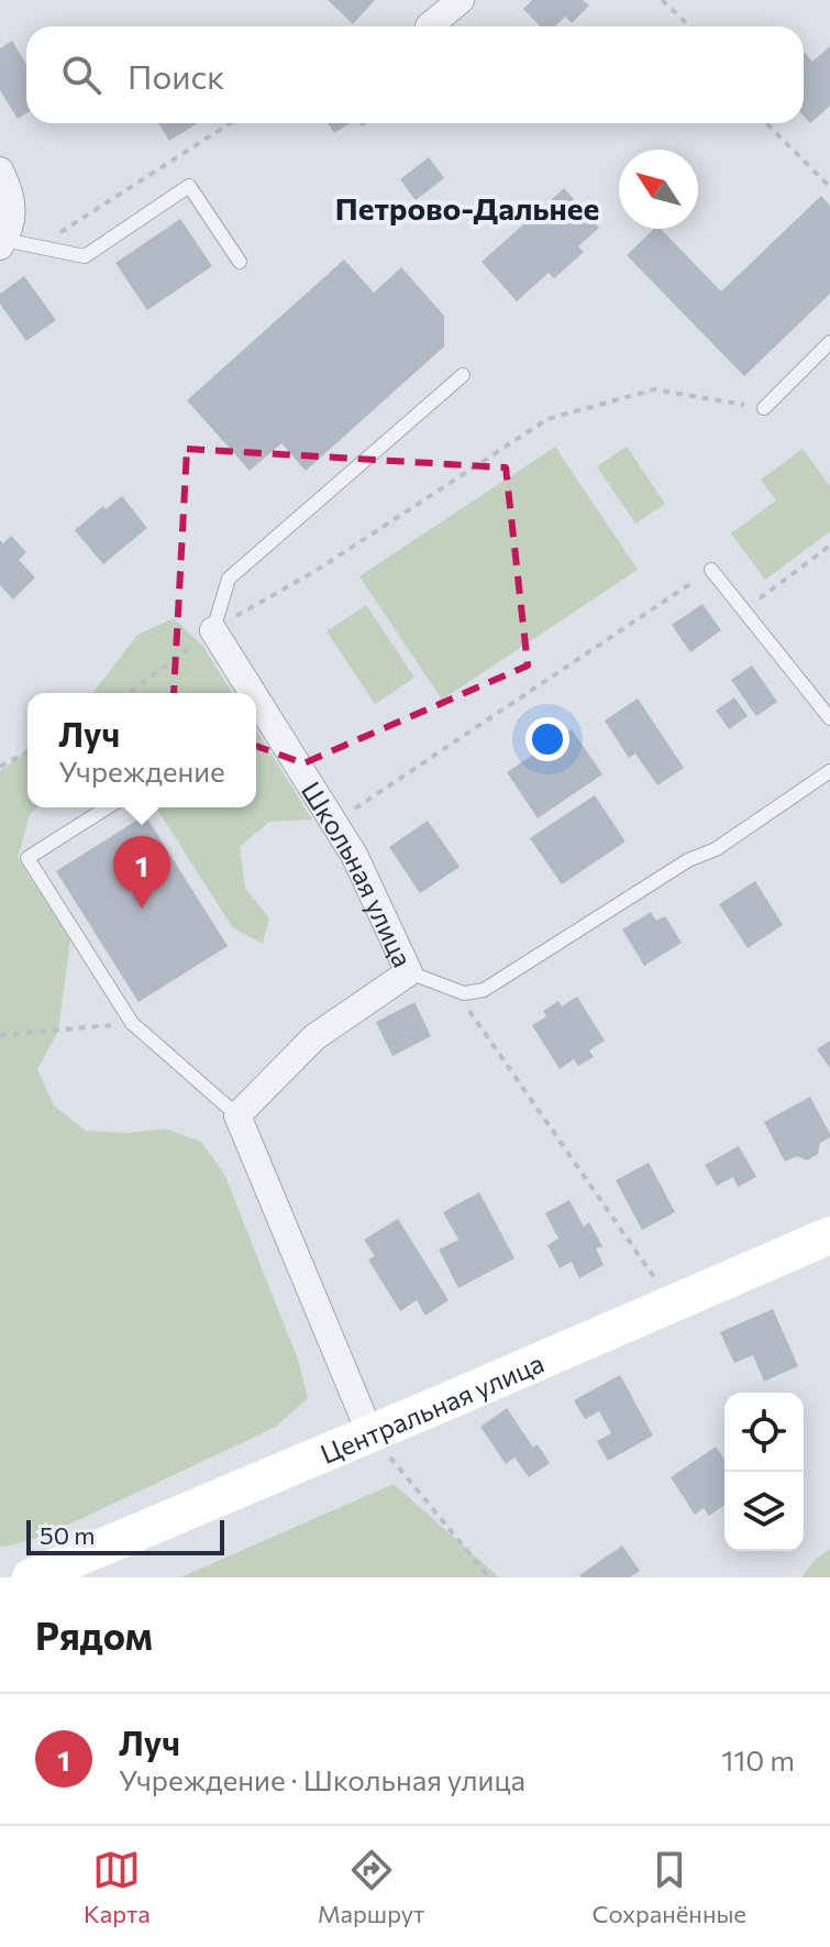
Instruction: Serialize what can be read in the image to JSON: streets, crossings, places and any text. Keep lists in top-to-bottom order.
{
  "streets": {
    "main road": ["Центральная улица"],
    "street": ["Школьная улица"]
  },
  "districts": ["Петрово-Дальнее"],
  "scale_bar": "50 m",
  "north": "top left",
  "page": {
    "search": "Поиск",
    "popup": ["Луч", "Учреждение"],
    "pins": "1",
    "scale": "50 m",
    "heading": "Рядом",
    "list": [
      {
        "mark": "1",
        "name": "Луч",
        "note": "Учреждение · Школьная улица",
        "value": "110 m"
      }
    ],
    "nav": ["Карта", "Маршрут", "Сохранённые"]
  }
}
